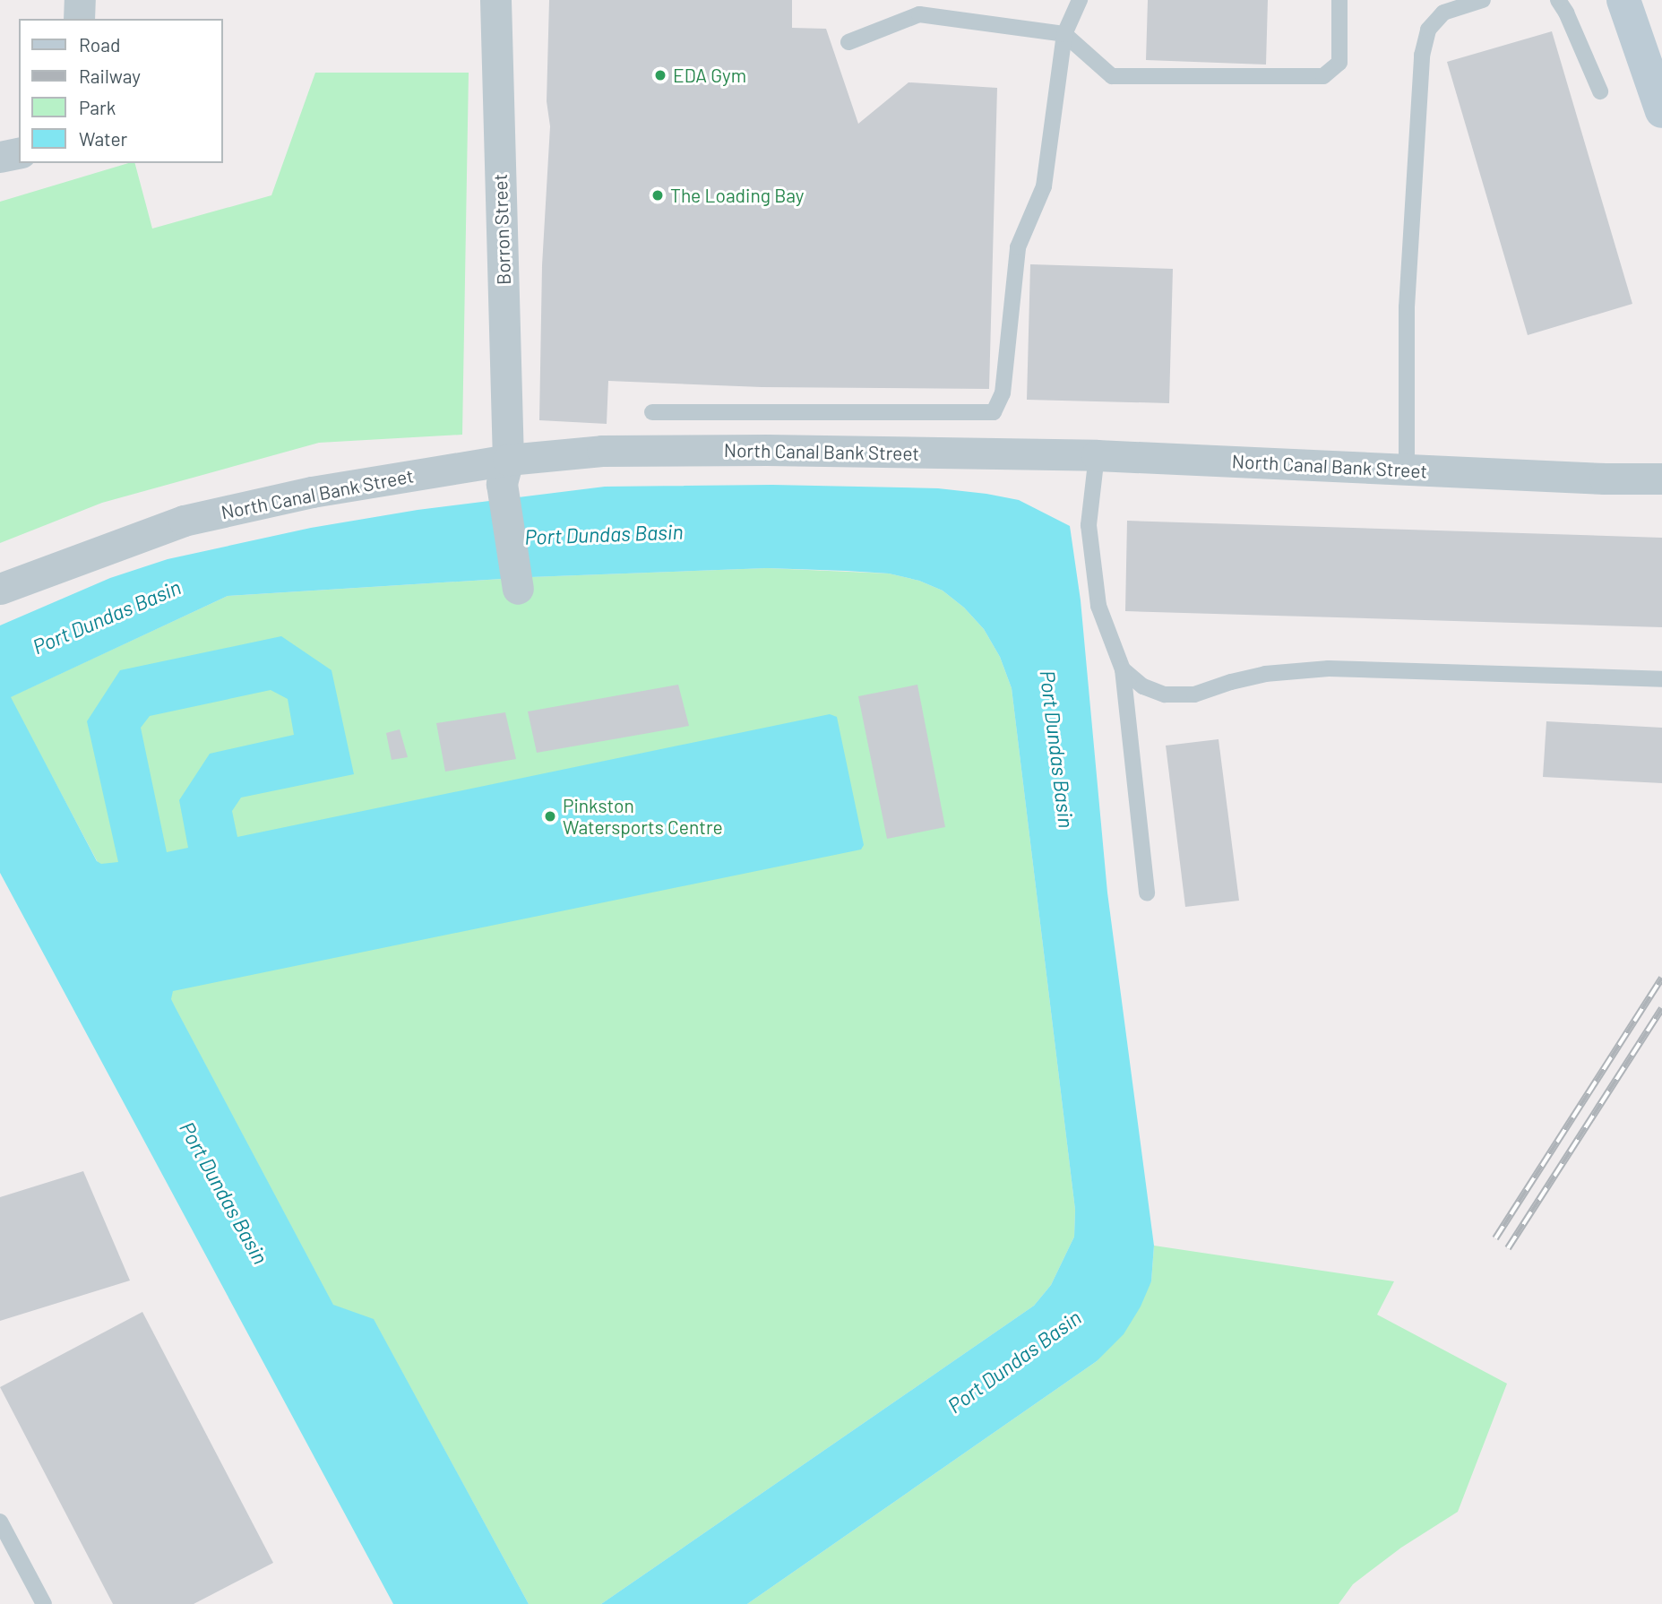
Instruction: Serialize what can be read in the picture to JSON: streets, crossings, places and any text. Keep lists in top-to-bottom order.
{
  "streets": {
    "street": ["Borron Street", "North Canal Bank Street"]
  },
  "crossings": [
    ["Borron Street", "North Canal Bank Street"]
  ],
  "water": ["Port Dundas Basin"],
  "places": ["EDA Gym", "The Loading Bay", "Pinkston Watersports Centre"],
  "legend": [
    "Road",
    "Railway",
    "Park",
    "Water"
  ]
}
